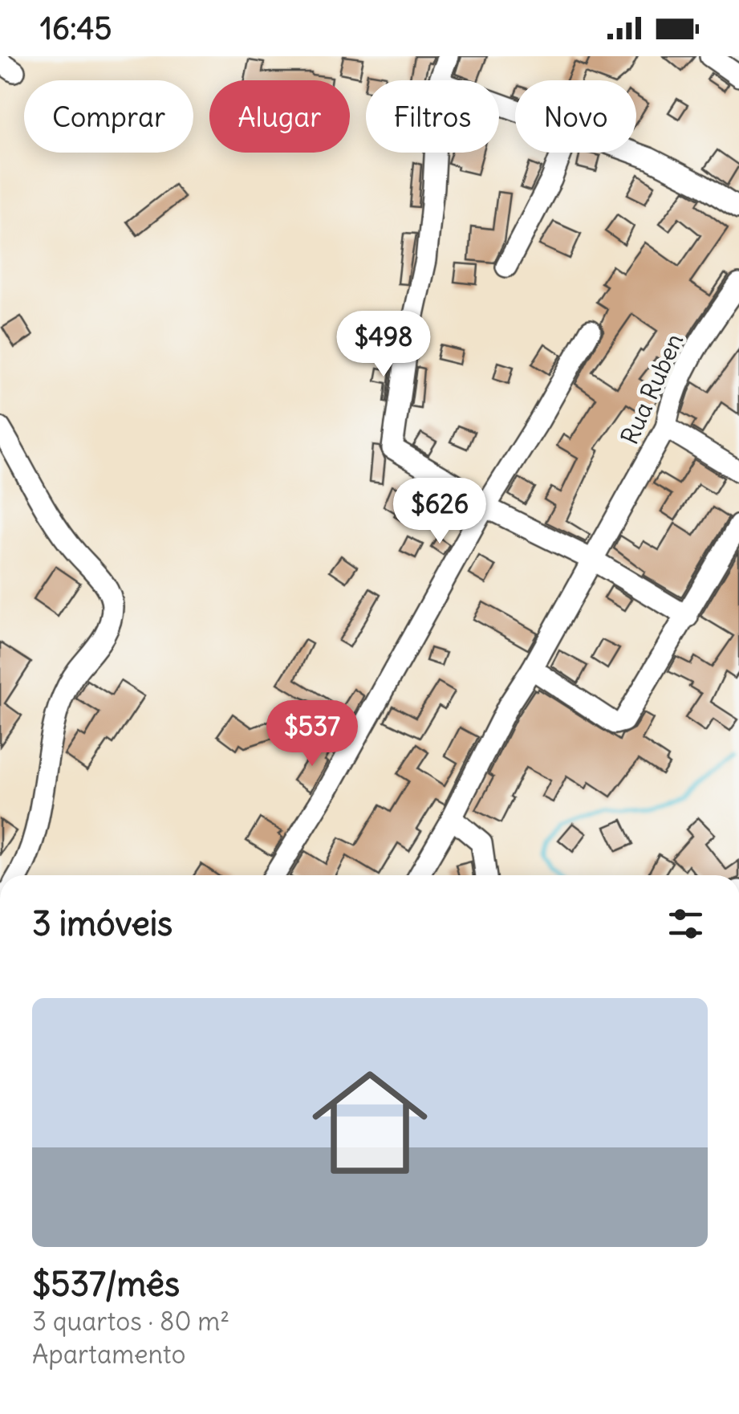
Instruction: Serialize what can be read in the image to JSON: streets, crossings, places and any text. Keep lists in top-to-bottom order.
{
  "streets": {
    "street": ["Rua Ruben"]
  },
  "page": {
    "status": "16:45",
    "chip": [
      "Comprar",
      "Alugar",
      "Filtros",
      "Novo"
    ],
    "price": ["$498", "$626", "$537"],
    "heading": "3 imóveis",
    "list": [
      {
        "name": "$537/mês",
        "note": "3 quartos · 80 m² · Apartamento"
      }
    ]
  }
}
